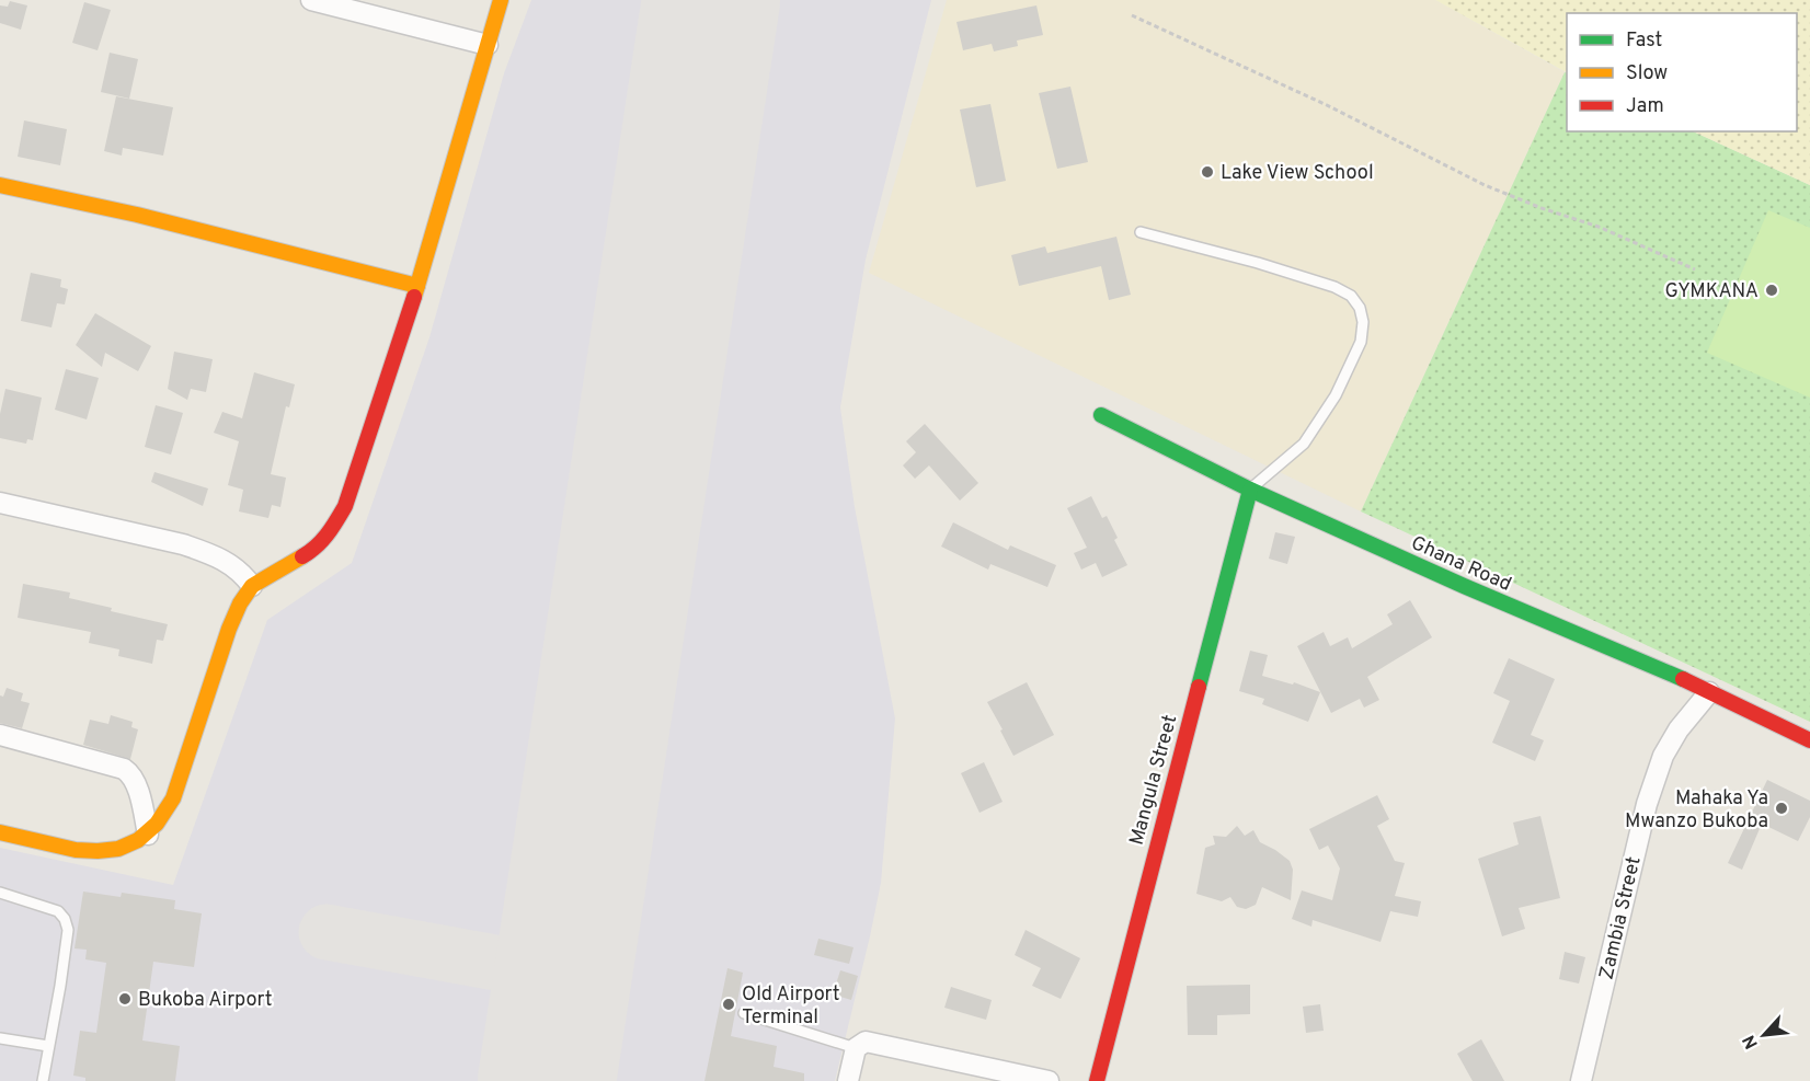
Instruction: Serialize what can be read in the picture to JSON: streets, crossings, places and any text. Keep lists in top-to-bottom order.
{
  "streets": {
    "street": ["Ghana Road", "Mangula Street", "Zambia Street"]
  },
  "crossings": [
    ["Ghana Road", "Mangula Street"],
    ["Ghana Road", "Zambia Street"]
  ],
  "places": [
    "Lake View School",
    "GYMKANA",
    "Mahaka Ya Mwanzo Bukoba",
    "Bukoba Airport",
    "Old Airport Terminal"
  ],
  "legend": ["Fast", "Slow", "Jam"],
  "north": "bottom left"
}
